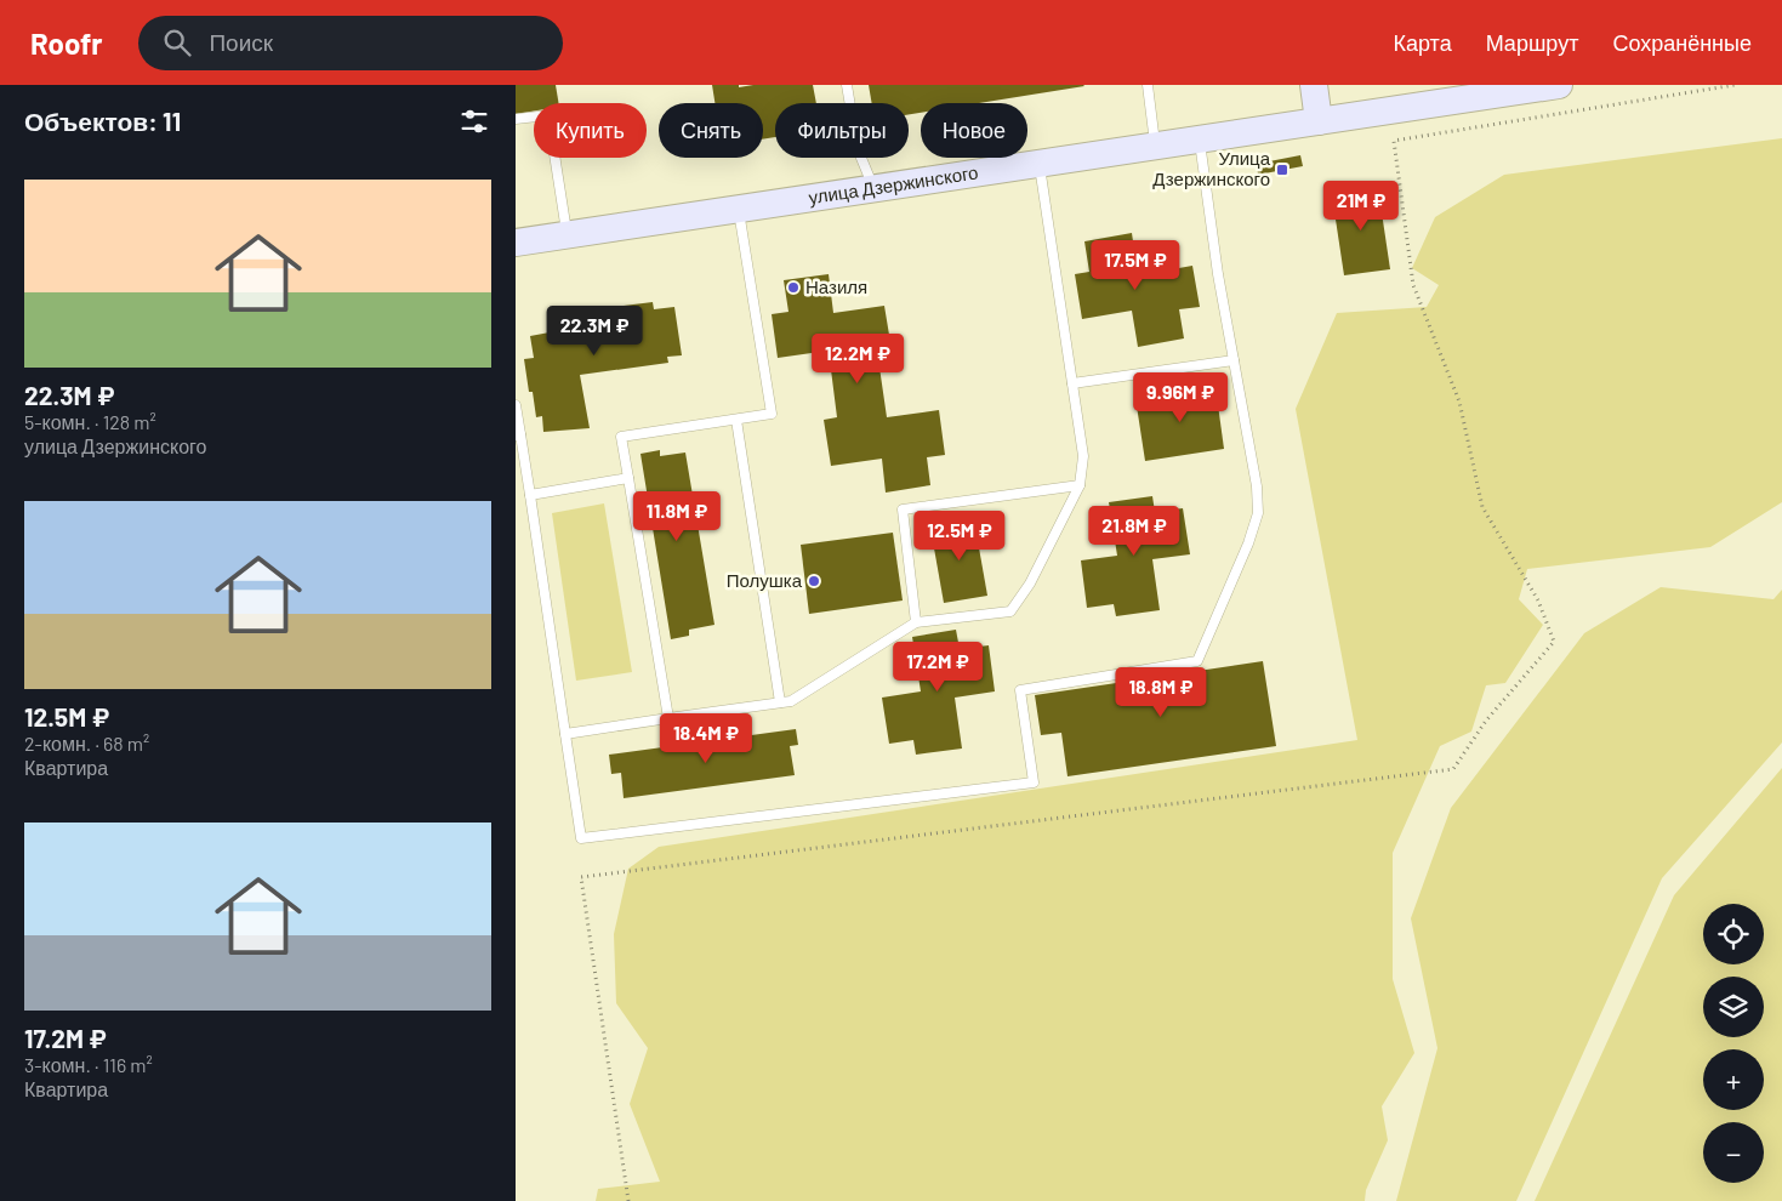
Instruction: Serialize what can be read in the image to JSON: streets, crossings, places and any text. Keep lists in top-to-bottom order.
{
  "streets": {
    "main road": ["улица Дзержинского"]
  },
  "places": {
    "transit": ["Улица Дзержинского"],
    "other": ["Назиля", "Полушка"]
  },
  "page": {
    "header": "Roofr",
    "search": "Поиск",
    "nav": ["Карта", "Маршрут", "Сохранённые"],
    "heading": "Объектов: 11",
    "chip": [
      "Купить",
      "Снять",
      "Фильтры",
      "Новое"
    ],
    "list": [
      {
        "name": "22.3M ₽",
        "note": "5-комн. · 128 m² · улица Дзержинского"
      },
      {
        "name": "12.5M ₽",
        "note": "2-комн. · 68 m² · Квартира"
      },
      {
        "name": "17.2M ₽",
        "note": "3-комн. · 116 m² · Квартира"
      }
    ],
    "price": [
      "21M ₽",
      "17.5M ₽",
      "22.3M ₽",
      "12.2M ₽",
      "9.96M ₽",
      "11.8M ₽",
      "21.8M ₽",
      "12.5M ₽",
      "17.2M ₽",
      "18.8M ₽",
      "18.4M ₽"
    ],
    "map_buttons": ["+", "−"]
  }
}
